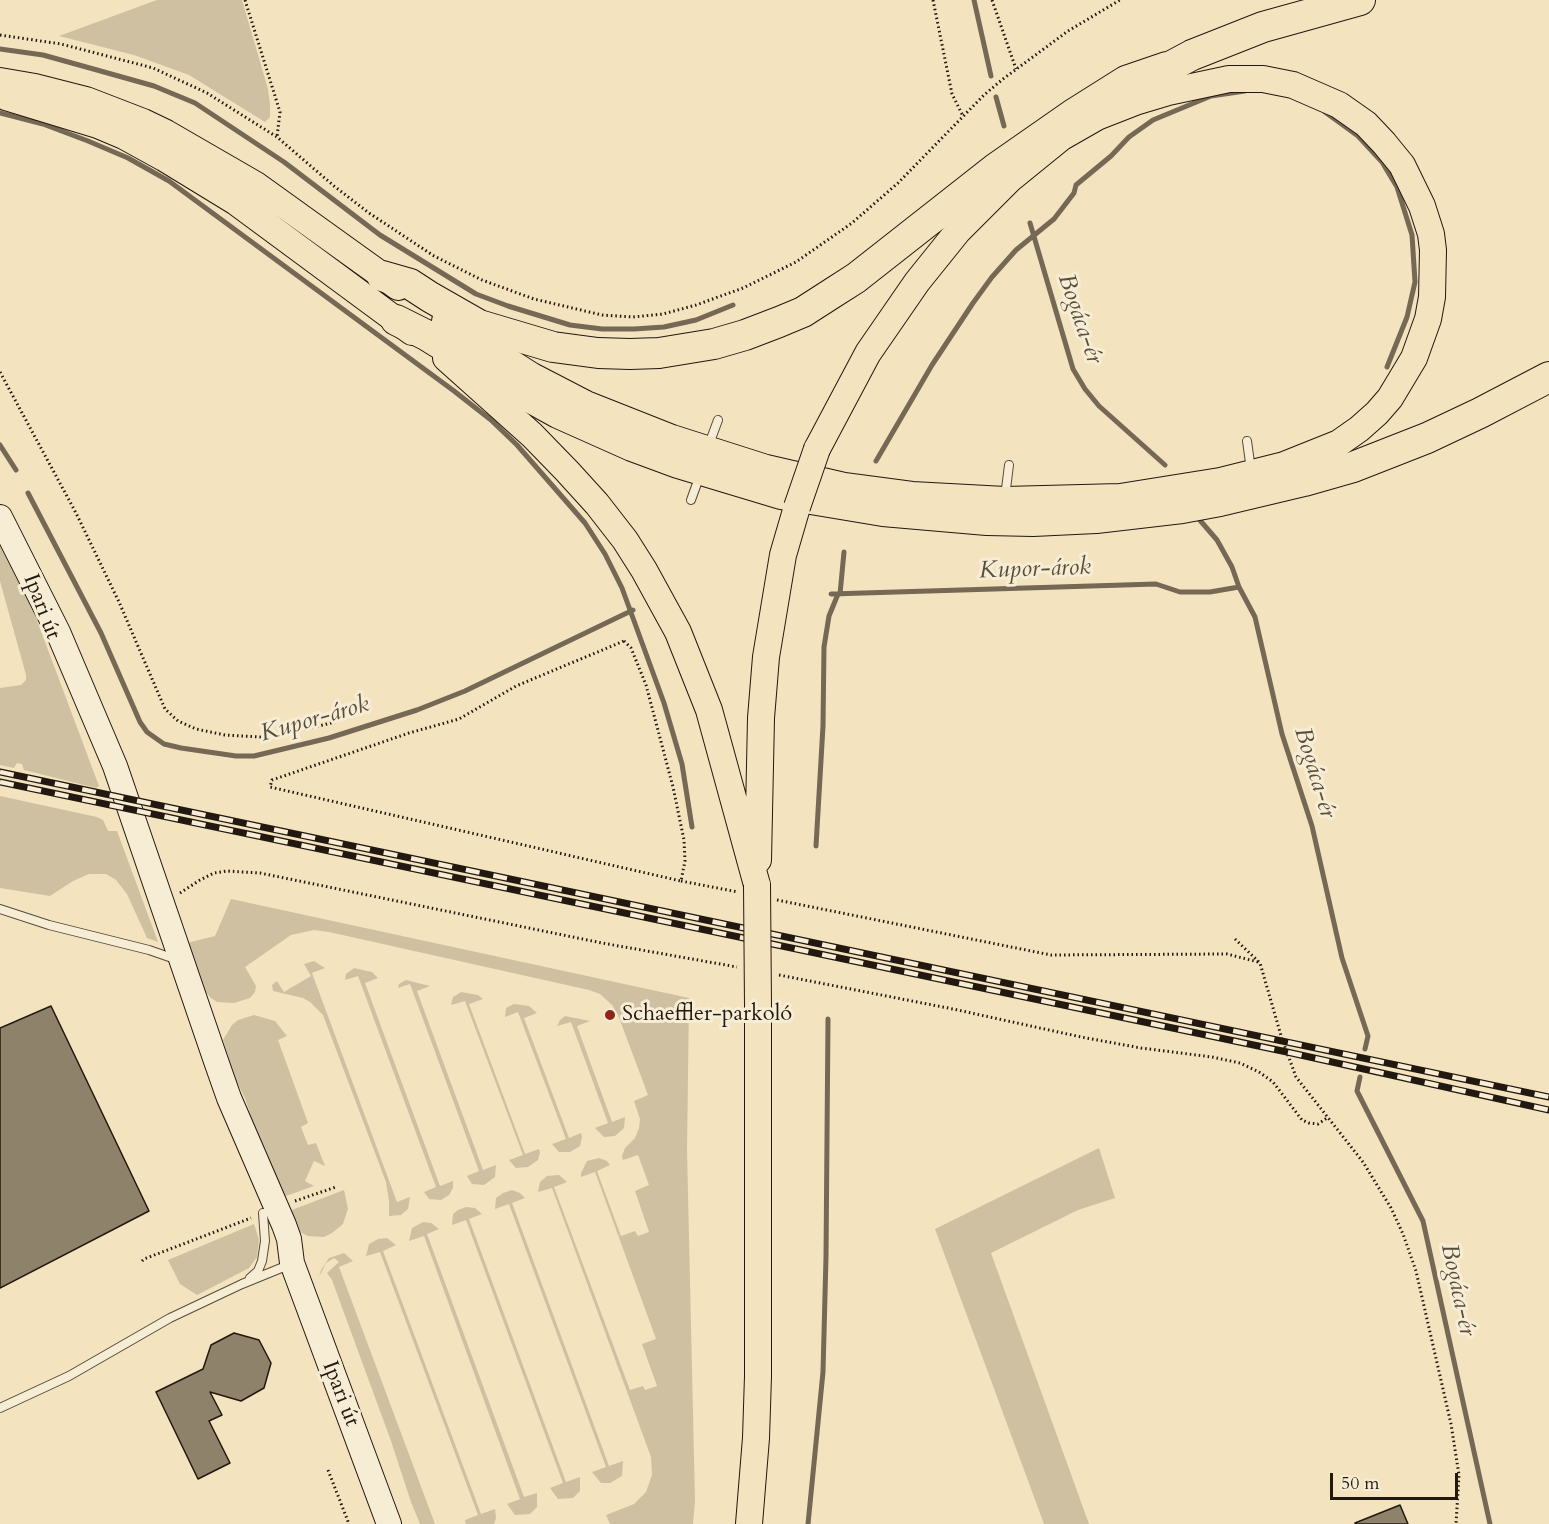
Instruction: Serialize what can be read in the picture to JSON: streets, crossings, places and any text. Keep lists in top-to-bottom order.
{
  "streets": {
    "street": ["Ipari út"]
  },
  "water": ["Bogáca-ér", "Kupor-árok"],
  "places": ["Schaeffler-parkoló"],
  "scale_bar": "50 m"
}
